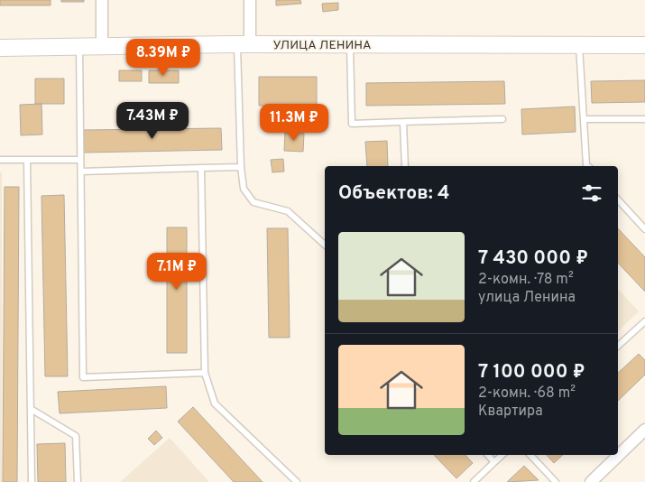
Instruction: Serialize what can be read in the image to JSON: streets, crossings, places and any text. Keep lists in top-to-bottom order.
{
  "streets": {
    "street": ["УЛИЦА ЛЕНИНА"]
  },
  "page": {
    "price": [
      "8.39M ₽",
      "7.43M ₽",
      "11.3M ₽",
      "7.1M ₽"
    ],
    "heading": "Объектов: 4",
    "list": [
      {
        "name": "7 430 000 ₽",
        "note": "2-комн. · 78 m² · улица Ленина"
      },
      {
        "name": "7 100 000 ₽",
        "note": "2-комн. · 68 m² · Квартира"
      }
    ]
  }
}
